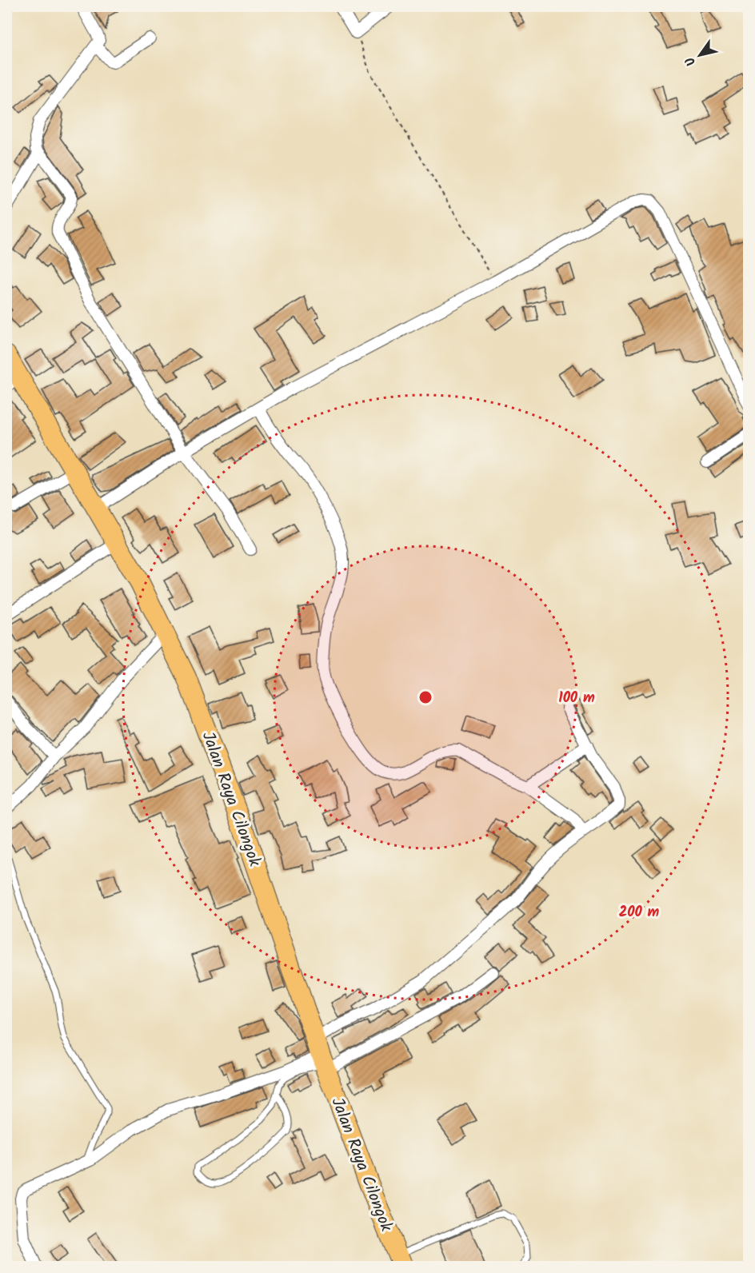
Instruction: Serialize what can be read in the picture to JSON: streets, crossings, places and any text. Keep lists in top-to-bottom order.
{
  "streets": {
    "highway": ["Jalan Raya Cilongok"]
  },
  "north": "bottom left",
  "rings": ["100 m", "200 m"]
}
